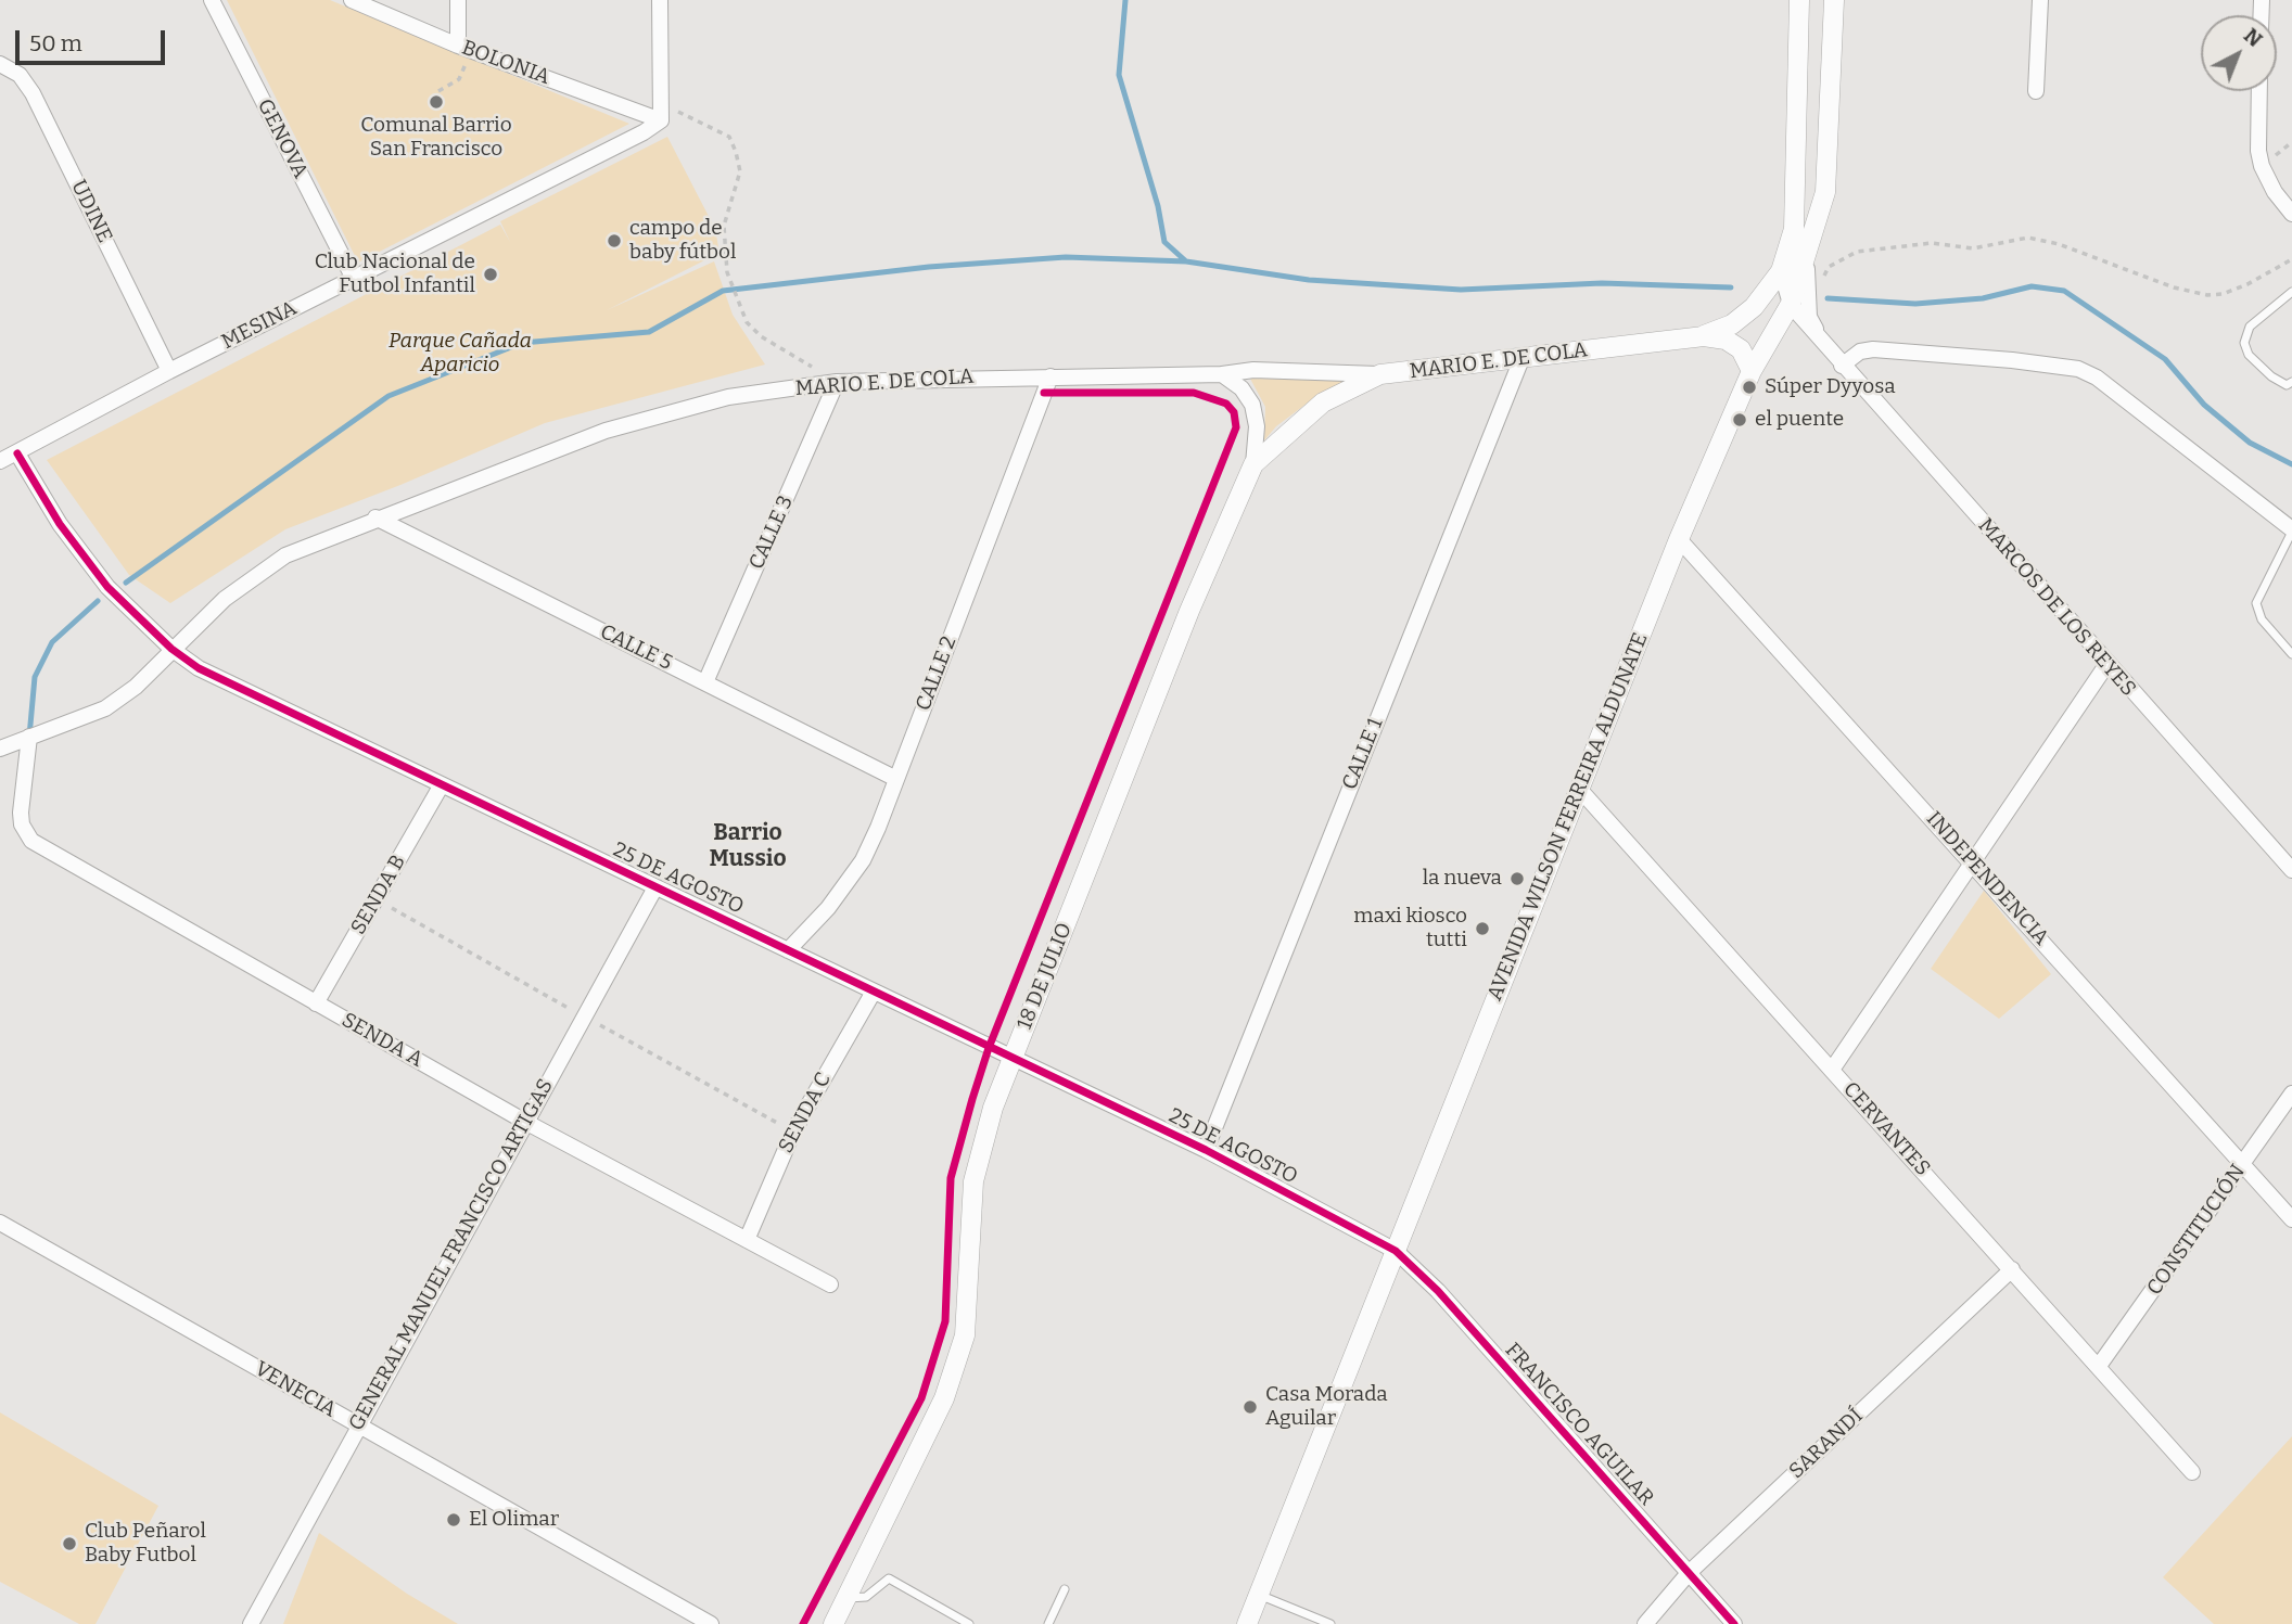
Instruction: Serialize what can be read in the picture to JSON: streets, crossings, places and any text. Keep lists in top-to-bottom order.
{
  "streets": {
    "street": [
      "BOLONIA",
      "GENOVA",
      "UDINE",
      "MESINA",
      "MARIO E. DE COLA",
      "CALLE 3",
      "MARCOS DE LOS REYES",
      "CALLE 5",
      "CALLE 2",
      "CALLE 1",
      "AVENIDA WILSON FERREIRA ALDUNATE",
      "25 DE AGOSTO",
      "INDEPENDENCIA",
      "SENDA B",
      "18 DE JULIO",
      "SENDA A",
      "SENDA C",
      "CERVANTES",
      "CONSTITUCIÓN",
      "GENERAL MANUEL FRANCISCO ARTIGAS",
      "VENECIA",
      "FRANCISCO AGUILAR",
      "SARANDÍ"
    ]
  },
  "crossings": [
    ["BOLONIA", "MESINA"],
    ["GENOVA", "MESINA"],
    ["UDINE", "MESINA"],
    ["MESINA", "25 DE AGOSTO"],
    ["MARIO E. DE COLA", "CALLE 3"],
    ["MARIO E. DE COLA", "CALLE 5"],
    ["MARIO E. DE COLA", "CALLE 2"],
    ["MARIO E. DE COLA", "CALLE 1"],
    ["MARIO E. DE COLA", "AVENIDA WILSON FERREIRA ALDUNATE"],
    ["MARIO E. DE COLA", "25 DE AGOSTO"],
    ["MARIO E. DE COLA", "18 DE JULIO"],
    ["MARIO E. DE COLA", "SENDA A"],
    ["CALLE 3", "CALLE 5"],
    ["MARCOS DE LOS REYES", "AVENIDA WILSON FERREIRA ALDUNATE"],
    ["CALLE 5", "CALLE 2"],
    ["CALLE 2", "25 DE AGOSTO"],
    ["CALLE 1", "25 DE AGOSTO"],
    ["AVENIDA WILSON FERREIRA ALDUNATE", "25 DE AGOSTO"],
    ["AVENIDA WILSON FERREIRA ALDUNATE", "INDEPENDENCIA"],
    ["AVENIDA WILSON FERREIRA ALDUNATE", "CERVANTES"],
    ["AVENIDA WILSON FERREIRA ALDUNATE", "FRANCISCO AGUILAR"],
    ["25 DE AGOSTO", "SENDA B"],
    ["25 DE AGOSTO", "18 DE JULIO"],
    ["25 DE AGOSTO", "SENDA C"],
    ["25 DE AGOSTO", "GENERAL MANUEL FRANCISCO ARTIGAS"],
    ["25 DE AGOSTO", "FRANCISCO AGUILAR"],
    ["INDEPENDENCIA", "CONSTITUCIÓN"],
    ["SENDA B", "SENDA A"],
    ["SENDA A", "SENDA C"],
    ["SENDA A", "GENERAL MANUEL FRANCISCO ARTIGAS"],
    ["CERVANTES", "CONSTITUCIÓN"],
    ["CERVANTES", "SARANDÍ"],
    ["GENERAL MANUEL FRANCISCO ARTIGAS", "VENECIA"],
    ["FRANCISCO AGUILAR", "SARANDÍ"]
  ],
  "districts": ["Barrio Mussio"],
  "parks": ["Parque Cañada Aparicio"],
  "places": [
    "Comunal Barrio San Francisco",
    "campo de baby fútbol",
    "Club Nacional de Futbol Infantil",
    "Súper Dyyosa",
    "el puente",
    "la nueva",
    "maxi kiosco tutti",
    "Casa Morada Aguilar",
    "El Olimar",
    "Club Peñarol Baby Futbol"
  ],
  "scale_bar": "50 m",
  "north": "top right"
}
